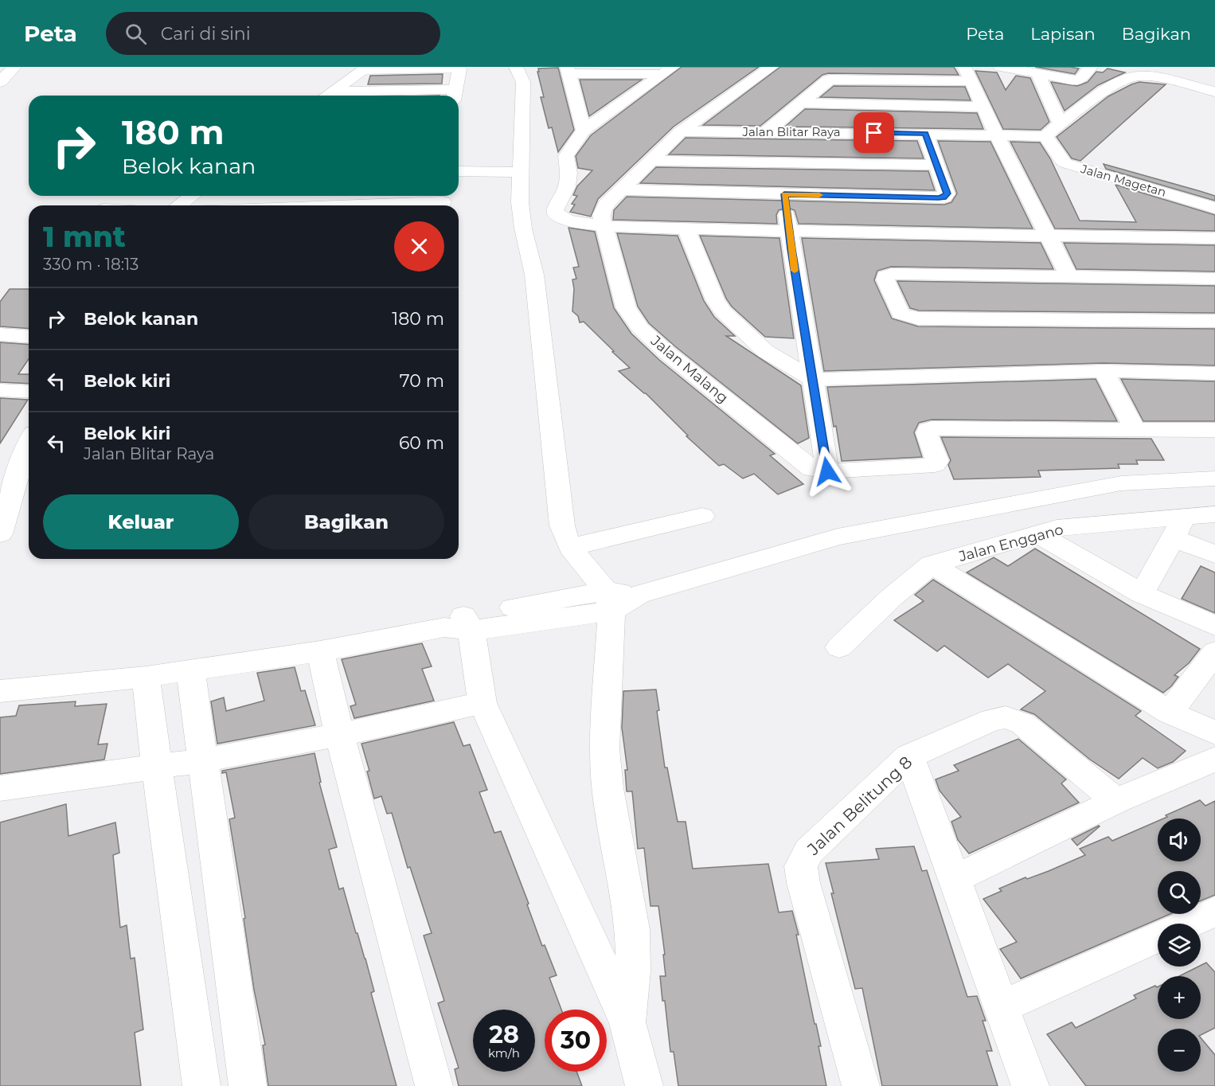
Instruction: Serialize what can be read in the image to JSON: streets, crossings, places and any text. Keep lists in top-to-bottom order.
{
  "streets": {
    "street": [
      "Jalan Blitar Raya",
      "Jalan Magetan",
      "Jalan Malang",
      "Jalan Enggano",
      "Jalan Belitung 8"
    ]
  },
  "crossings": [
    ["Jalan Blitar Raya", "Jalan Magetan"]
  ],
  "page": {
    "header": "Peta",
    "search": "Cari di sini",
    "nav": ["Peta", "Lapisan", "Bagikan"],
    "turn": ["180 m", "Belok kanan"],
    "heading": ["1 mnt", "330 m · 18:13"],
    "list": [
      {
        "name": "Belok kanan",
        "value": "180 m"
      },
      {
        "name": "Belok kiri",
        "value": "70 m"
      },
      {
        "name": "Belok kiri",
        "note": "Jalan Blitar Raya",
        "value": "60 m"
      }
    ],
    "buttons": ["Keluar", "Bagikan"],
    "map_buttons": ["+", "−"],
    "speed": "28 km/h",
    "limit": "30"
  }
}
